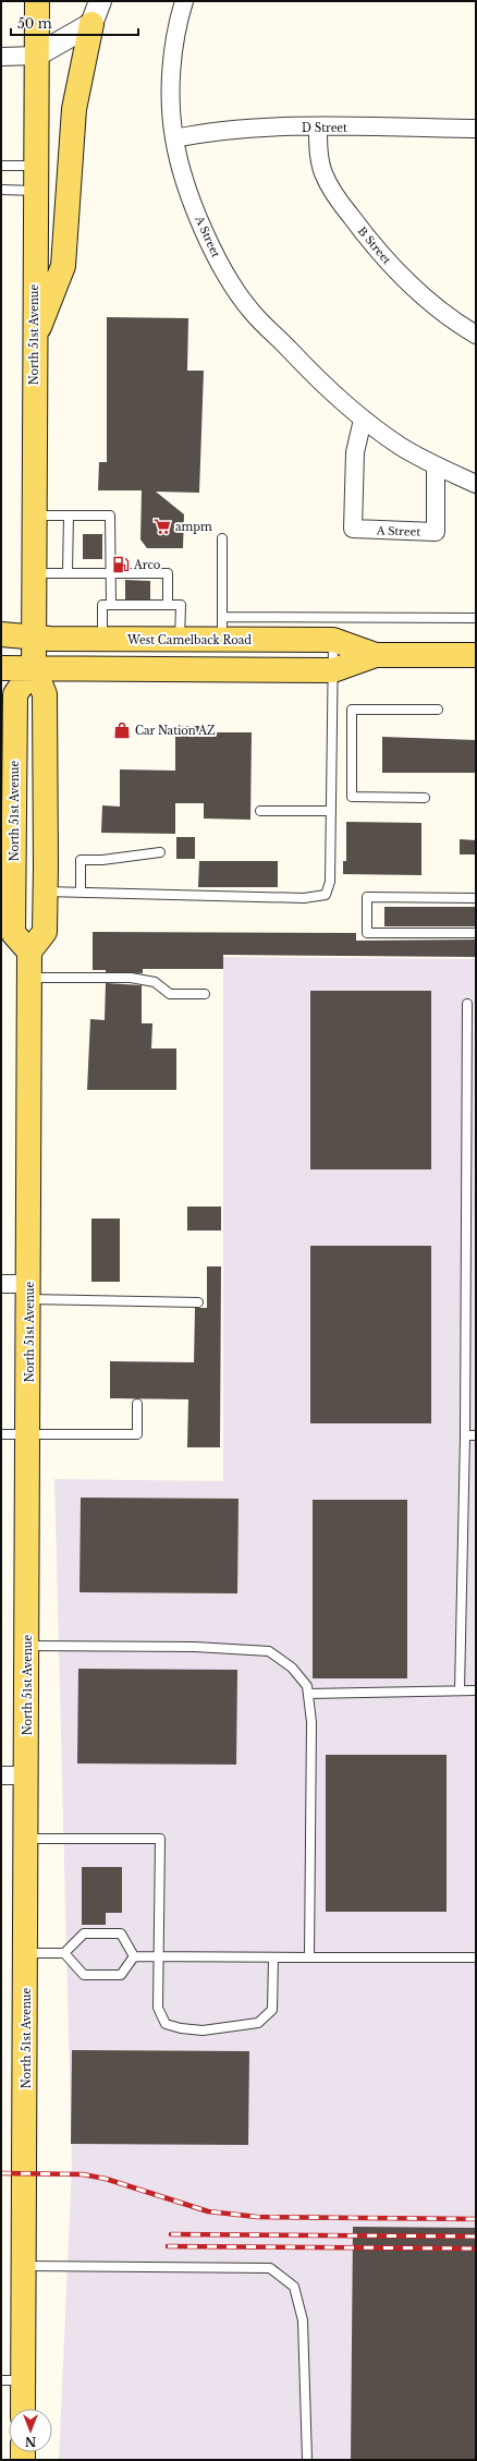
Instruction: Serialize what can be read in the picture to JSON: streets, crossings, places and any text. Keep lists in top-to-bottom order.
{
  "streets": {
    "main road": ["North 51st Avenue", "West Camelback Road"],
    "street": ["D Street", "A Street", "B Street"]
  },
  "crossings": [
    ["D Street", "A Street"],
    ["D Street", "B Street"],
    ["North 51st Avenue", "West Camelback Road"]
  ],
  "places": {
    "supermarket": ["ampm"],
    "fuel station": ["Arco"],
    "shop": ["Car Nation AZ"]
  },
  "scale_bar": "50 m",
  "north": "bottom"
}
